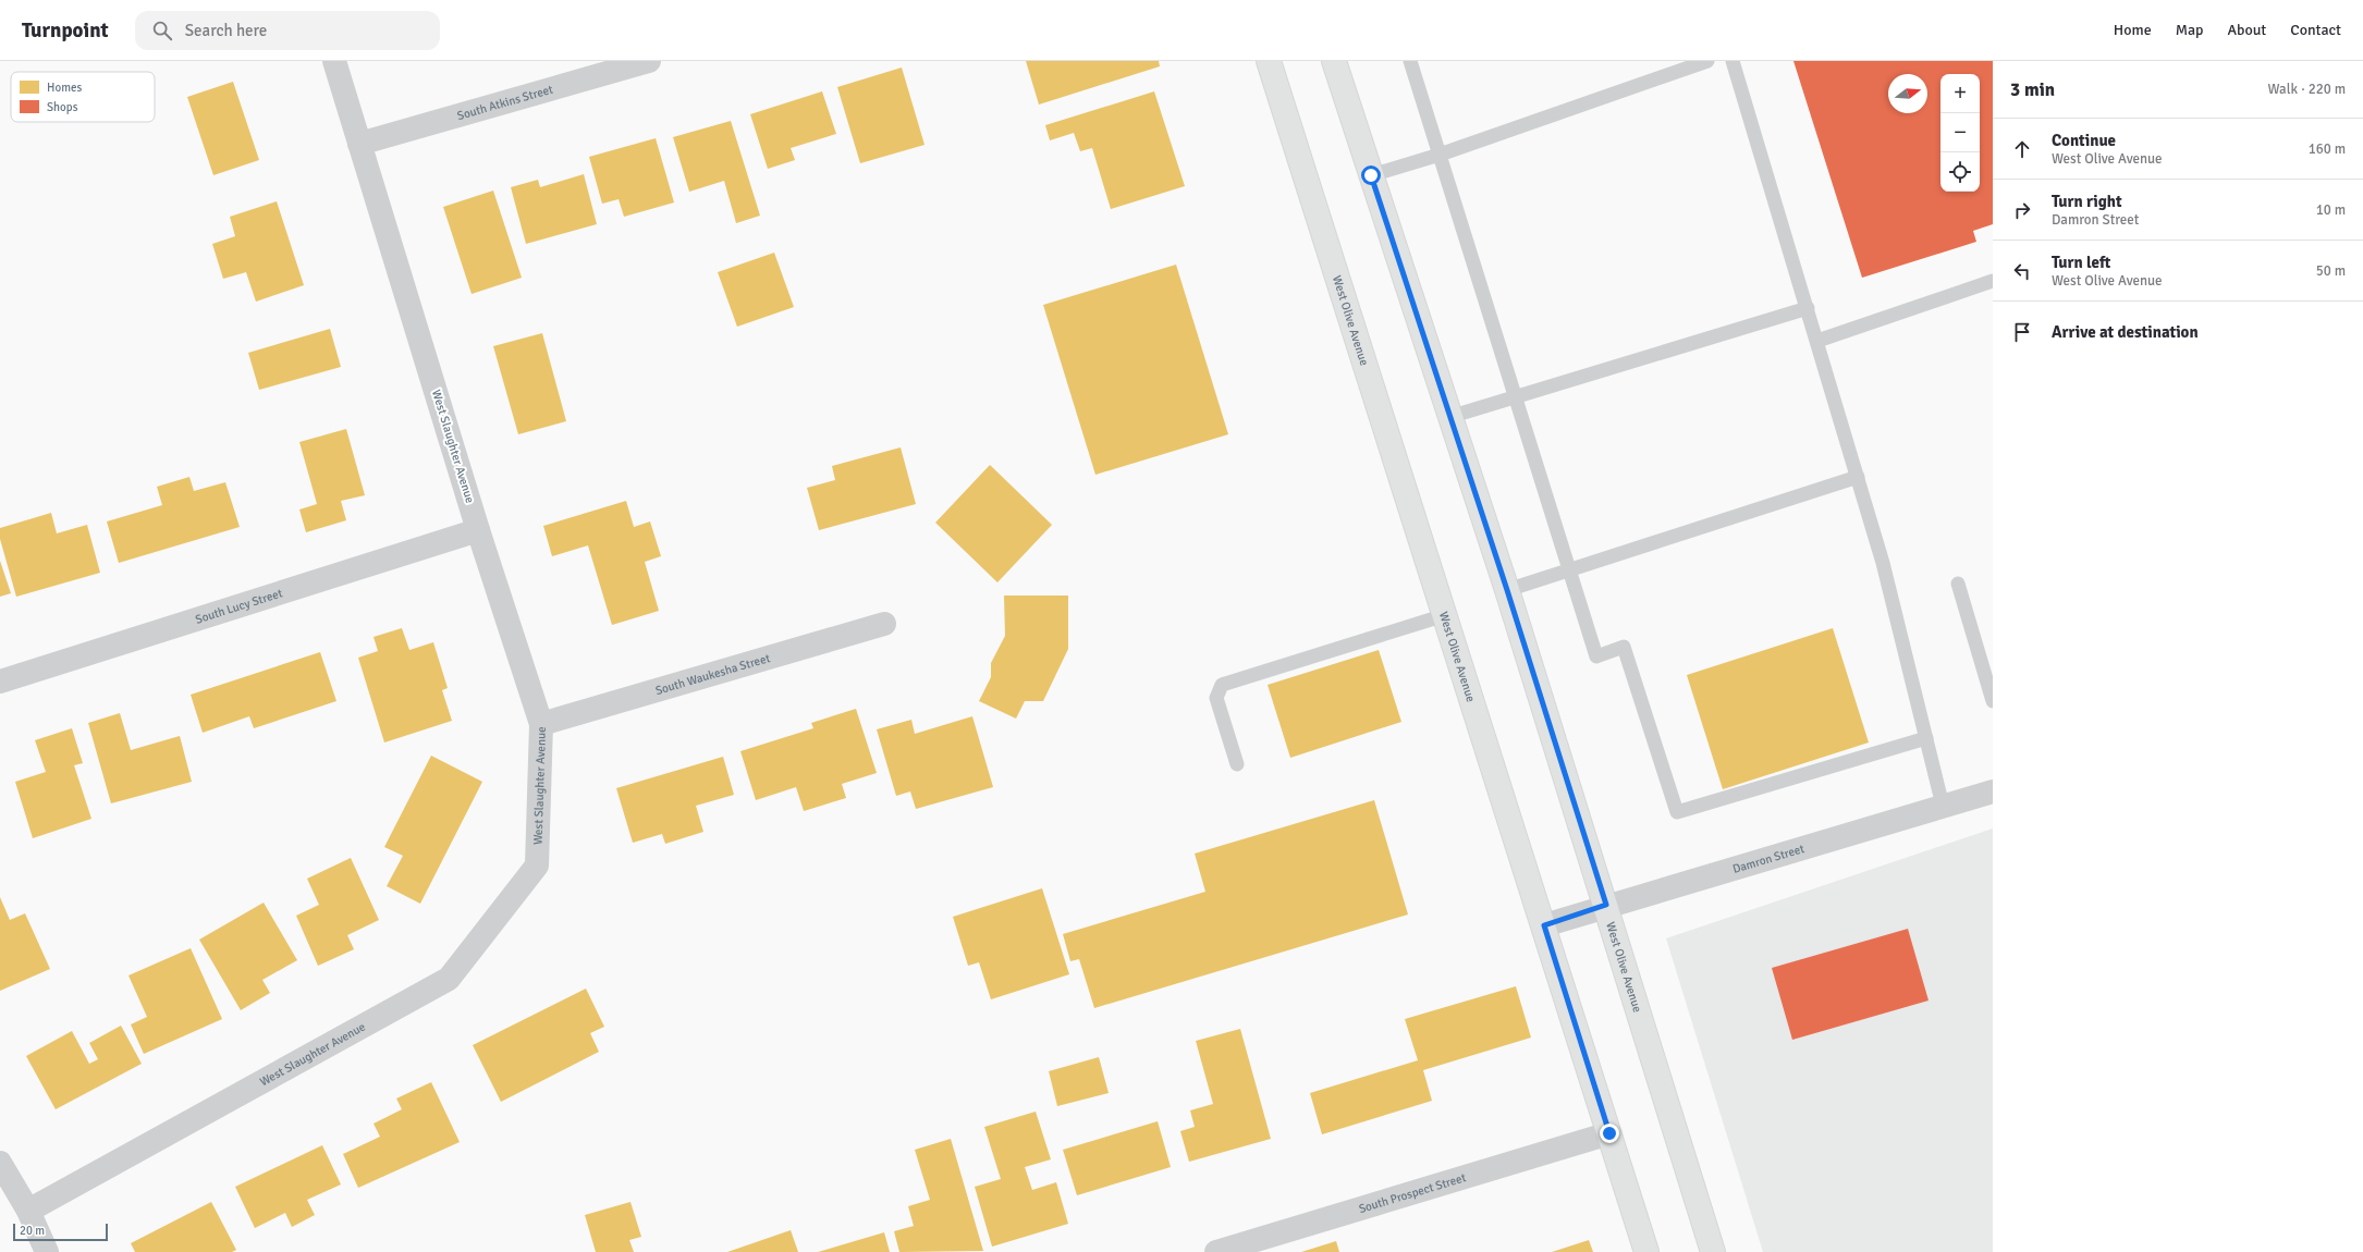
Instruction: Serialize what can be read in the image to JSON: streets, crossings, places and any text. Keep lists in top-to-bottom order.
{
  "streets": {
    "main road": ["West Olive Avenue"],
    "street": [
      "South Atkins Street",
      "West Slaughter Avenue",
      "South Lucy Street",
      "South Waukesha Street",
      "Damron Street",
      "South Prospect Street"
    ]
  },
  "crossings": [
    ["South Atkins Street", "West Slaughter Avenue"],
    ["West Olive Avenue", "Damron Street"],
    ["West Olive Avenue", "South Prospect Street"],
    ["West Slaughter Avenue", "South Lucy Street"],
    ["West Slaughter Avenue", "South Waukesha Street"]
  ],
  "legend": ["Homes", "Shops"],
  "scale_bar": "20 m",
  "north": "right",
  "page": {
    "header": "Turnpoint",
    "search": "Search here",
    "nav": [
      "Home",
      "Map",
      "About",
      "Contact"
    ],
    "heading": ["3 min", "Walk · 220 m"],
    "map_buttons": ["+", "−"],
    "list": [
      ["Continue", "West Olive Avenue", "160 m"],
      ["Turn right", "Damron Street", "10 m"],
      ["Turn left", "West Olive Avenue", "50 m"],
      "Arrive at destination"
    ],
    "scale": "20 m"
  }
}
